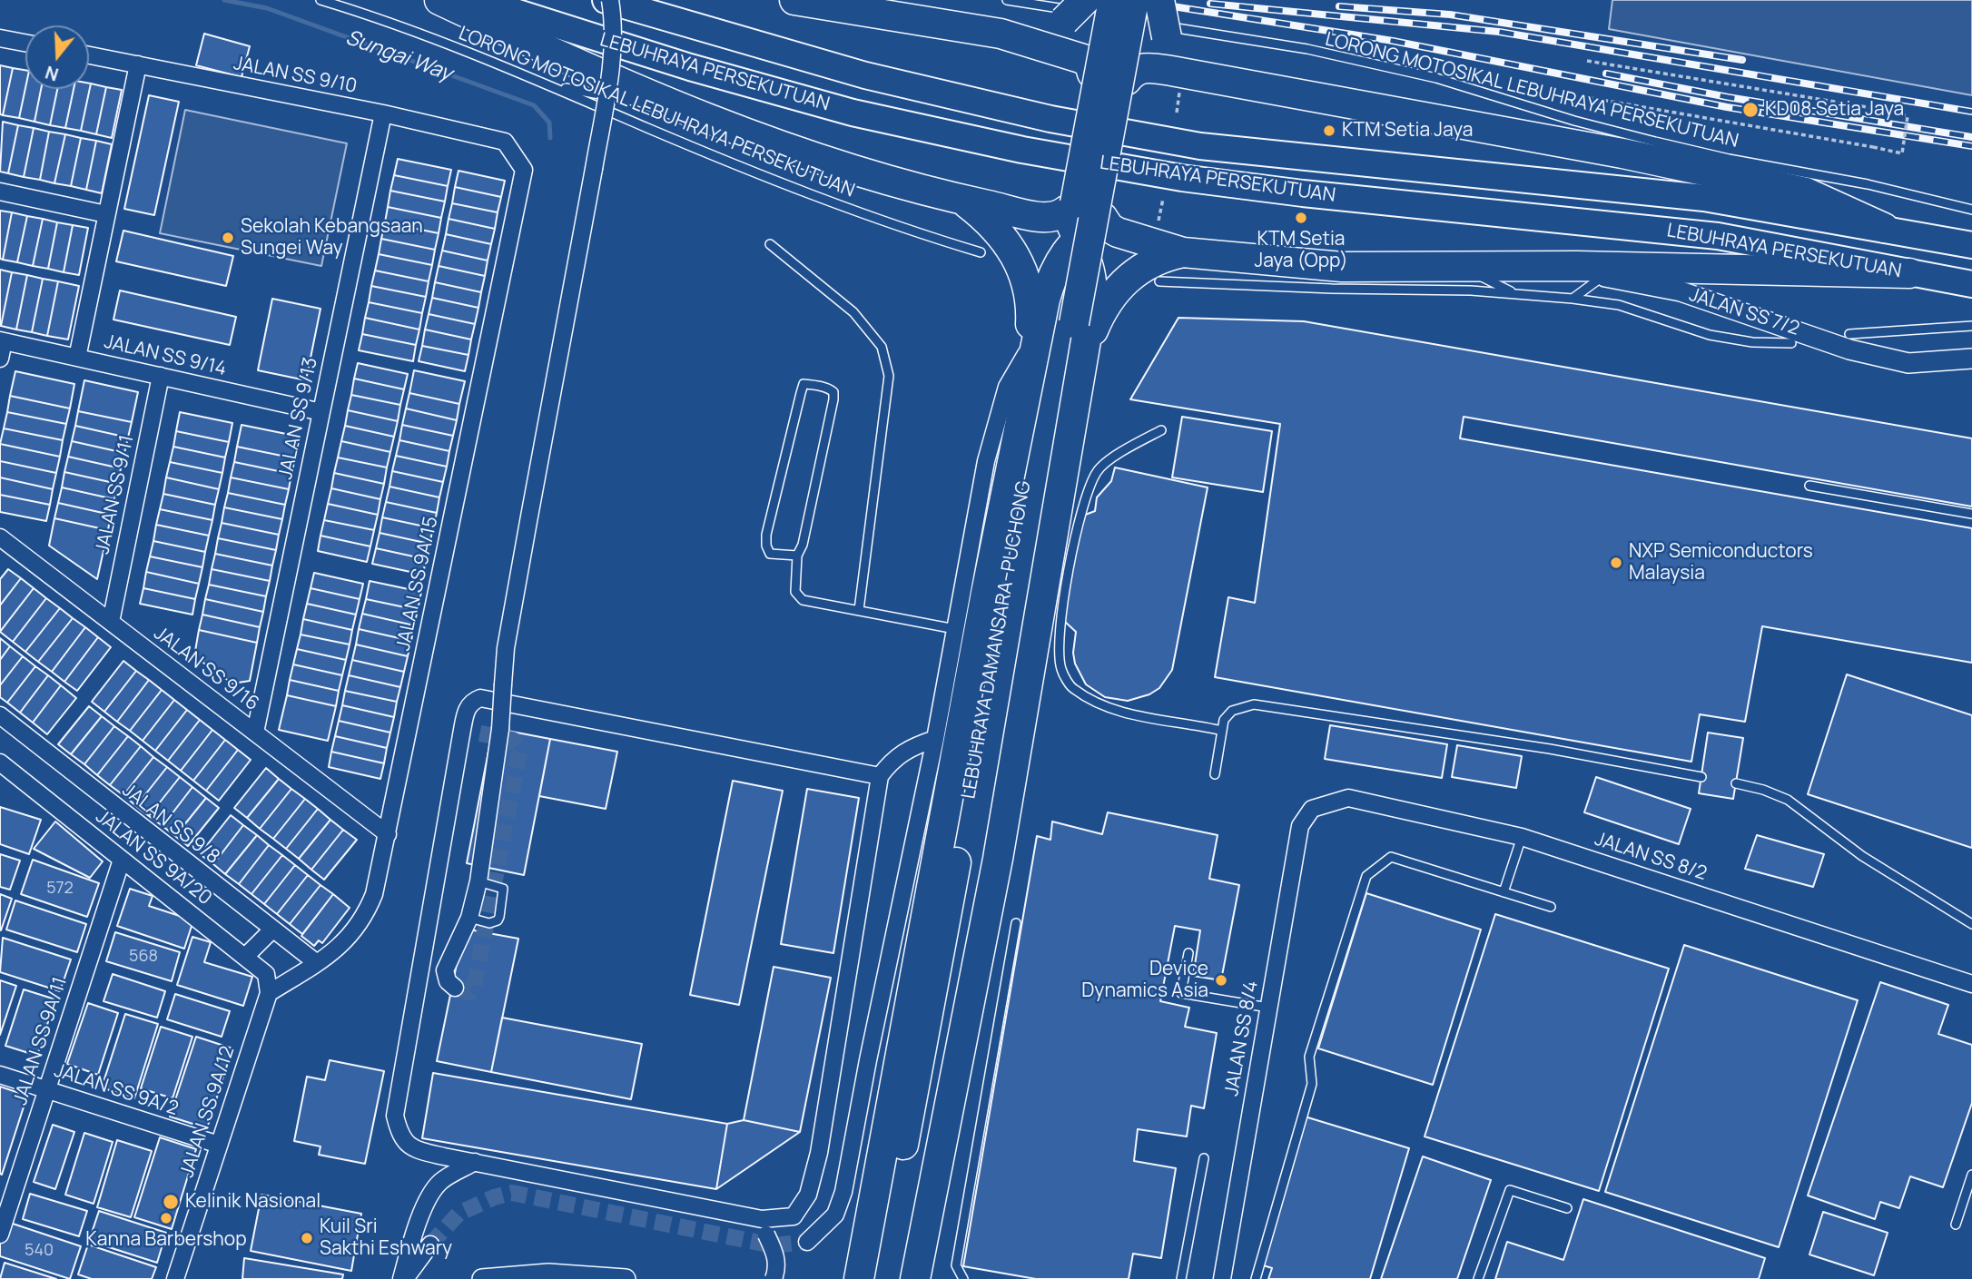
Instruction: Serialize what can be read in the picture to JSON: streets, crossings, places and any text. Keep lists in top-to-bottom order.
{
  "streets": {
    "highway": ["LEBUHRAYA PERSEKUTUAN", "LEBUHRAYA DAMANSARA–PUCHONG"],
    "street": [
      "JALAN SS 9/10",
      "JALAN SS 7/2",
      "JALAN SS 9/14",
      "JALAN SS 9/13",
      "JALAN SS 9/11",
      "JALAN SS 9A/15",
      "JALAN SS 9/16",
      "JALAN SS 9/8",
      "JALAN SS 8/2",
      "JALAN SS 9A/20",
      "JALAN SS 8/4",
      "JALAN SS 9A/11",
      "JALAN SS 9A/2",
      "JALAN SS 9A/12"
    ],
    "lane": ["LORONG MOTOSIKAL LEBUHRAYA PERSEKUTUAN"]
  },
  "crossings": [
    ["JALAN SS 9/10", "JALAN SS 9/13"],
    ["JALAN SS 9/10", "JALAN SS 9A/15"],
    ["LORONG MOTOSIKAL LEBUHRAYA PERSEKUTUAN", "LEBUHRAYA DAMANSARA–PUCHONG"],
    ["JALAN SS 9/14", "JALAN SS 9/13"],
    ["JALAN SS 9/14", "JALAN SS 9/11"],
    ["JALAN SS 9/13", "JALAN SS 9/16"],
    ["JALAN SS 9/11", "JALAN SS 9/16"],
    ["JALAN SS 9A/15", "JALAN SS 9/16"],
    ["JALAN SS 9A/15", "JALAN SS 9/8"],
    ["JALAN SS 9A/15", "JALAN SS 9A/20"],
    ["JALAN SS 9A/15", "JALAN SS 9A/12"],
    ["JALAN SS 8/2", "JALAN SS 8/4"],
    ["JALAN SS 9A/20", "JALAN SS 9A/11"],
    ["JALAN SS 9A/20", "JALAN SS 9A/12"],
    ["JALAN SS 9A/11", "JALAN SS 9A/2"],
    ["JALAN SS 9A/2", "JALAN SS 9A/12"]
  ],
  "water": ["Sungai Way"],
  "places": [
    "KD08 Setia Jaya",
    "KTM Setia Jaya",
    "KTM Setia Jaya (Opp)",
    "Sekolah Kebangsaan Sungei Way",
    "NXP Semiconductors Malaysia",
    "Device Dynamics Asia",
    "Kelinik Nasional",
    "Kanna Barbershop",
    "Kuil Sri Sakthi Eshwary"
  ],
  "house_numbers": ["572", "568", "540"],
  "north": "bottom"
}
